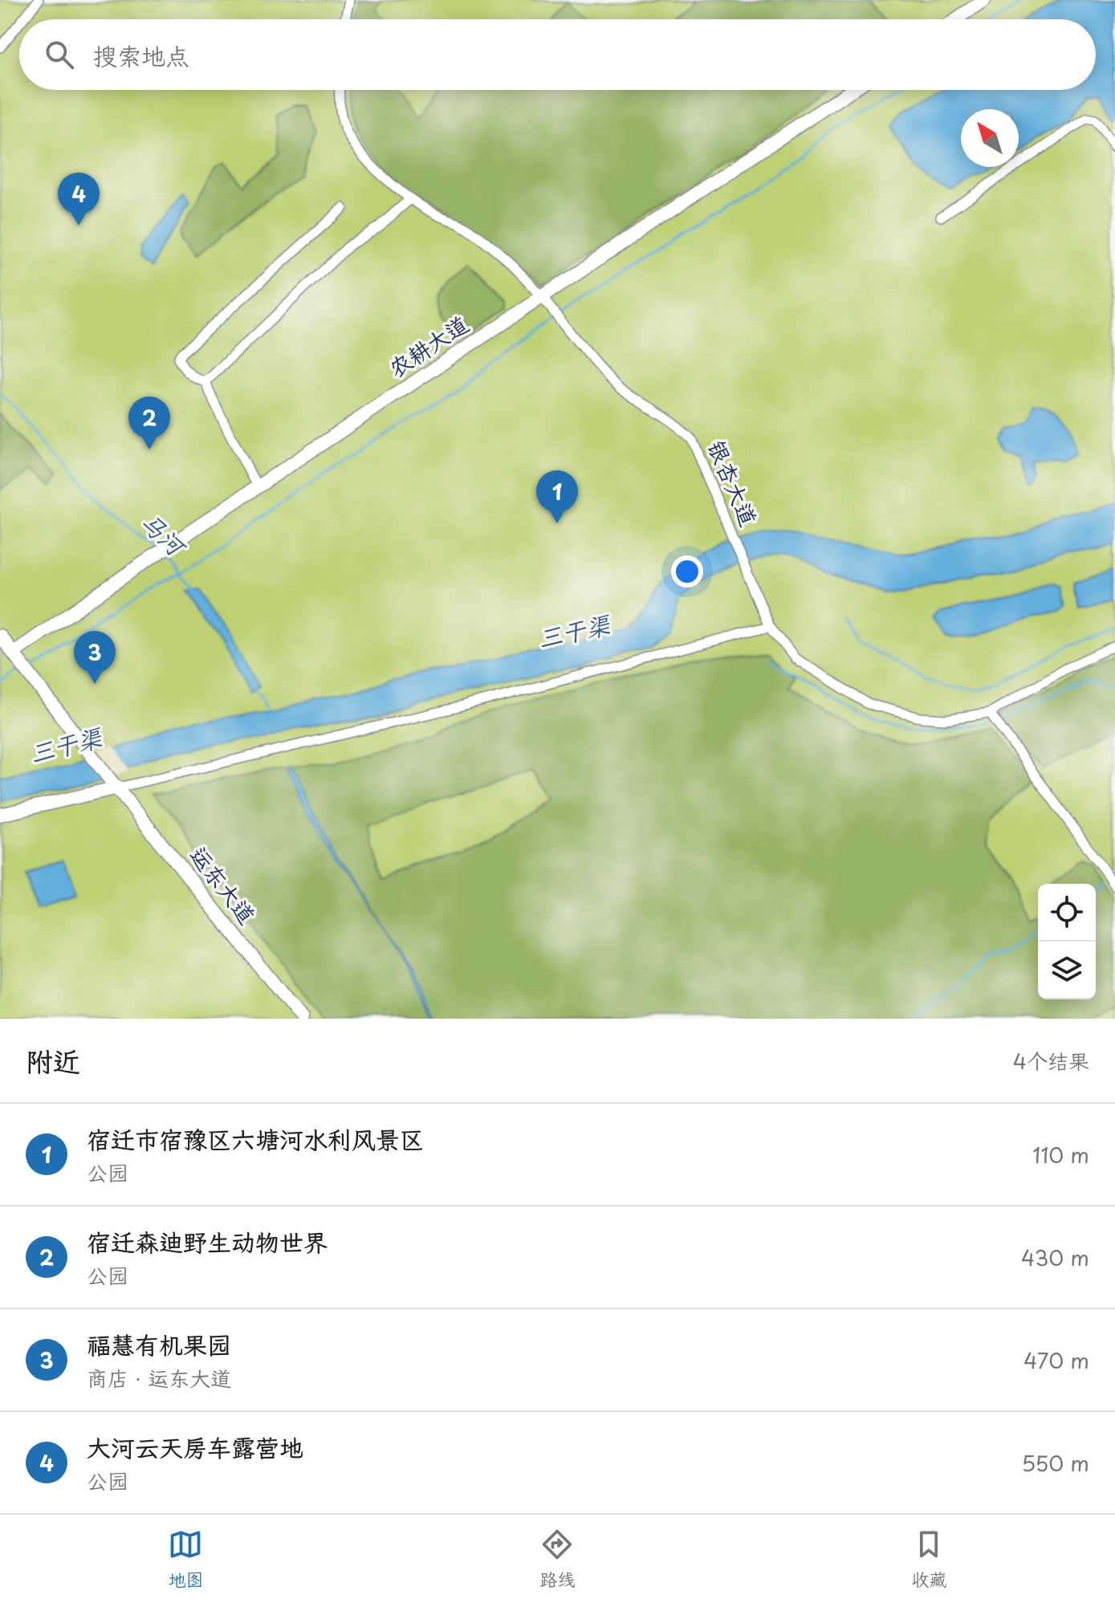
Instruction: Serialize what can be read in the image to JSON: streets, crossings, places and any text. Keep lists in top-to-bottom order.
{
  "streets": {
    "street": ["农耕大道", "银杏大道", "运东大道"]
  },
  "crossings": [
    ["农耕大道", "银杏大道"],
    ["农耕大道", "运东大道"]
  ],
  "water": ["马河", "三干渠"],
  "north": "top left",
  "page": {
    "search": "搜索地点",
    "pins": [
      "4",
      "2",
      "1",
      "3"
    ],
    "heading": ["附近", "4个结果"],
    "list": [
      {
        "mark": "1",
        "name": "宿迁市宿豫区六塘河水利风景区",
        "note": "公园",
        "value": "110 m"
      },
      {
        "mark": "2",
        "name": "宿迁森迪野生动物世界",
        "note": "公园",
        "value": "430 m"
      },
      {
        "mark": "3",
        "name": "福慧有机果园",
        "note": "商店 · 运东大道",
        "value": "470 m"
      },
      {
        "mark": "4",
        "name": "大河云天房车露营地",
        "note": "公园",
        "value": "550 m"
      }
    ],
    "nav": ["地图", "路线", "收藏"]
  }
}
